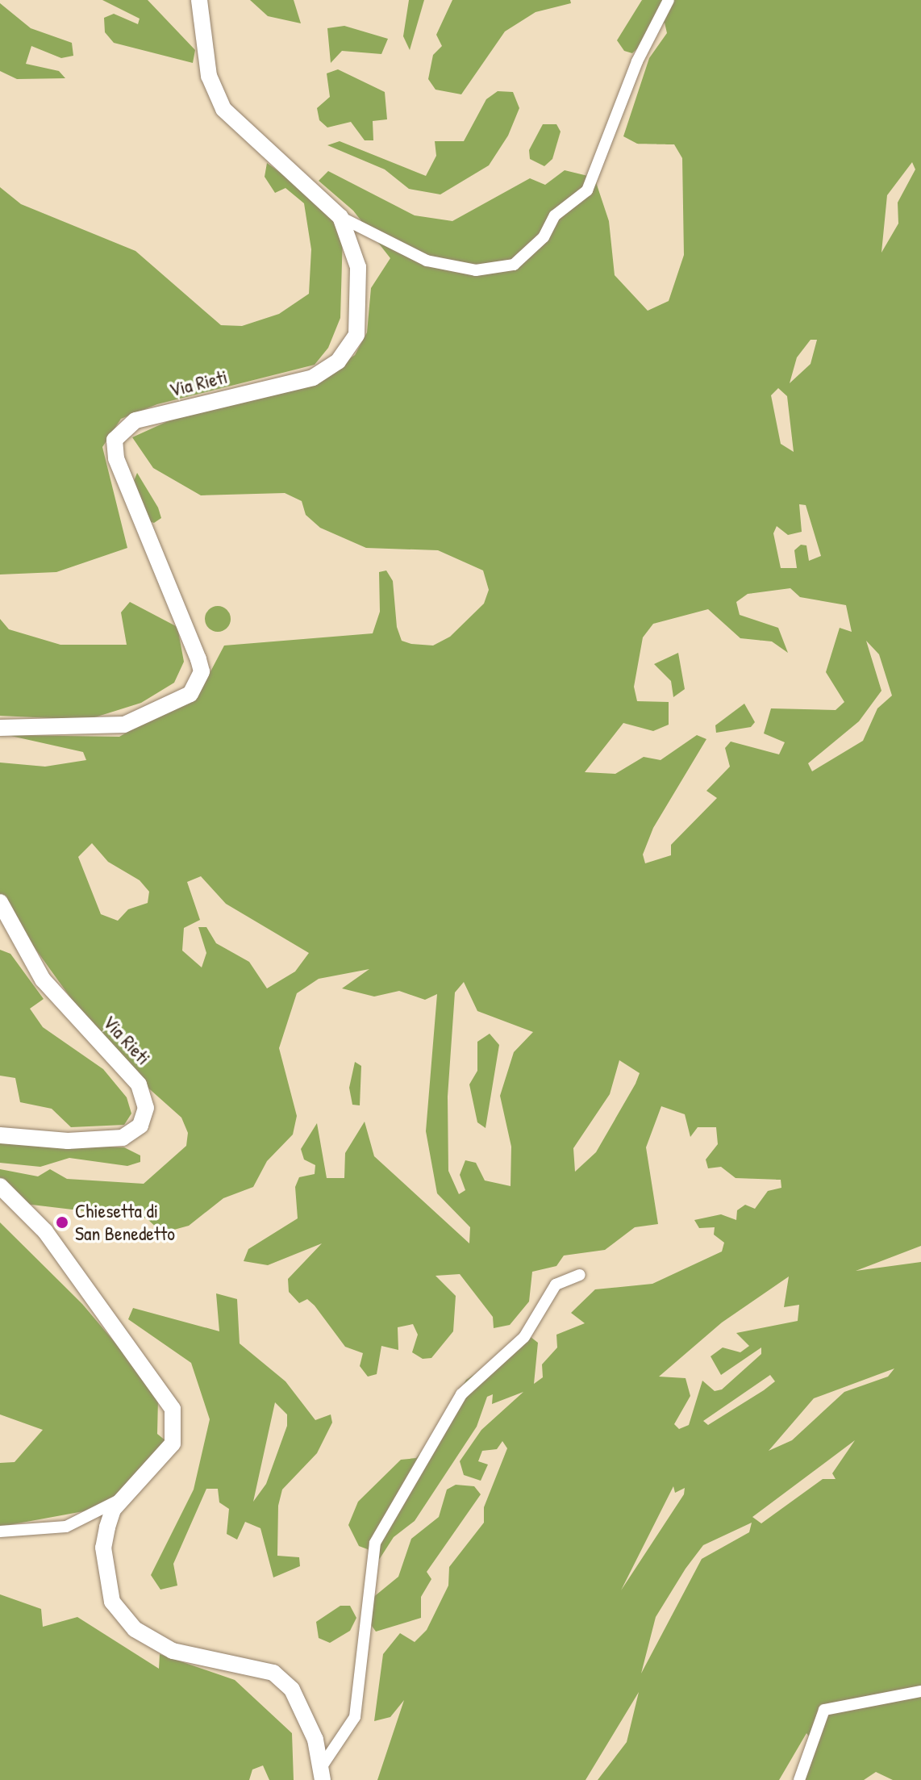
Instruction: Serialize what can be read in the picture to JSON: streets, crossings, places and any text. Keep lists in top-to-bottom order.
{
  "streets": {
    "street": ["Via Rieti"]
  },
  "places": ["Chiesetta di San Benedetto"]
}
